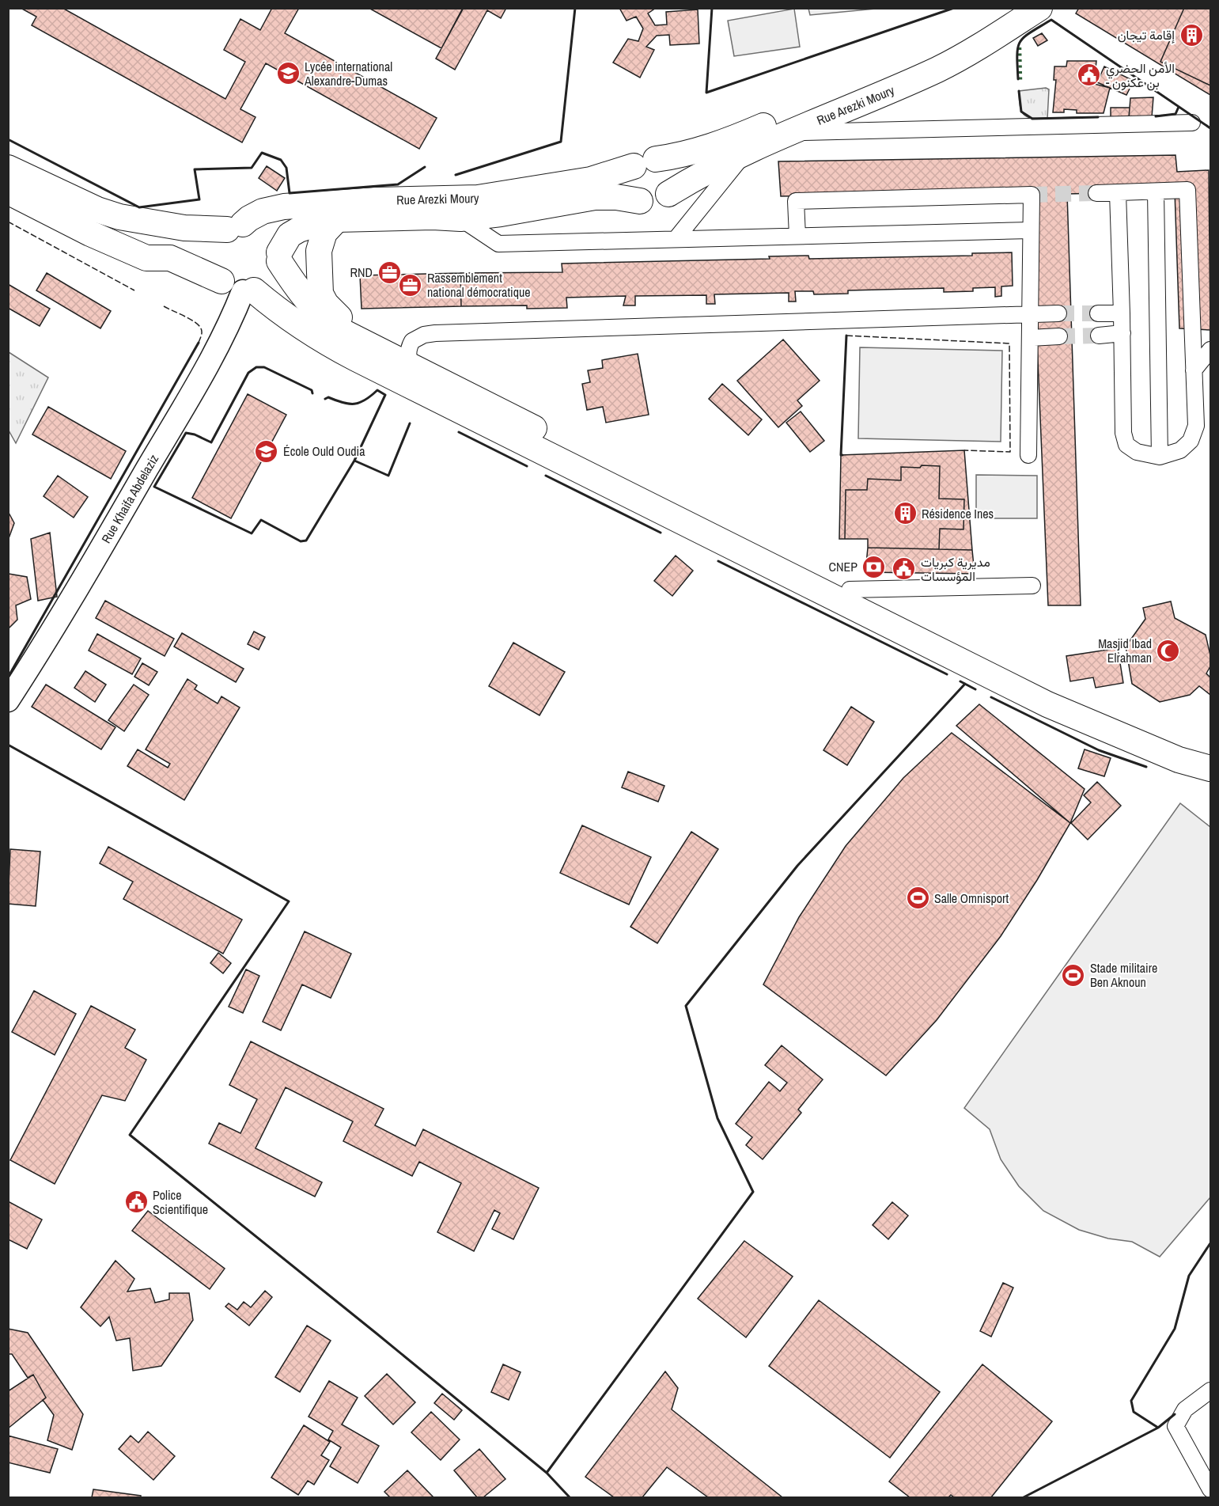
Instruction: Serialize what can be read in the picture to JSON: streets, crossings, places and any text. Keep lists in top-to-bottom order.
{
  "streets": {
    "main road": ["Rue Arezki Moury"],
    "street": ["Rue Khaifa Abdelaziz"]
  },
  "crossings": [
    ["Rue Arezki Moury", "Rue Khaifa Abdelaziz"]
  ],
  "places": {
    "building": ["إقامة تيجان", "Résidence Ines"],
    "school or university": ["Lycée international Alexandre-Dumas", "École Ould Oudia"],
    "public building": ["الأمن الحضري - بن عكنون", "مديرية كبريات المؤسسات", "Police Scientifique"],
    "office": ["RND", "Rassemblement national démocratique"],
    "bank": ["CNEP"],
    "mosque": ["Masjid Ibad Elrahman"],
    "sports": ["Salle Omnisport", "Stade militaire Ben Aknoun"]
  }
}
